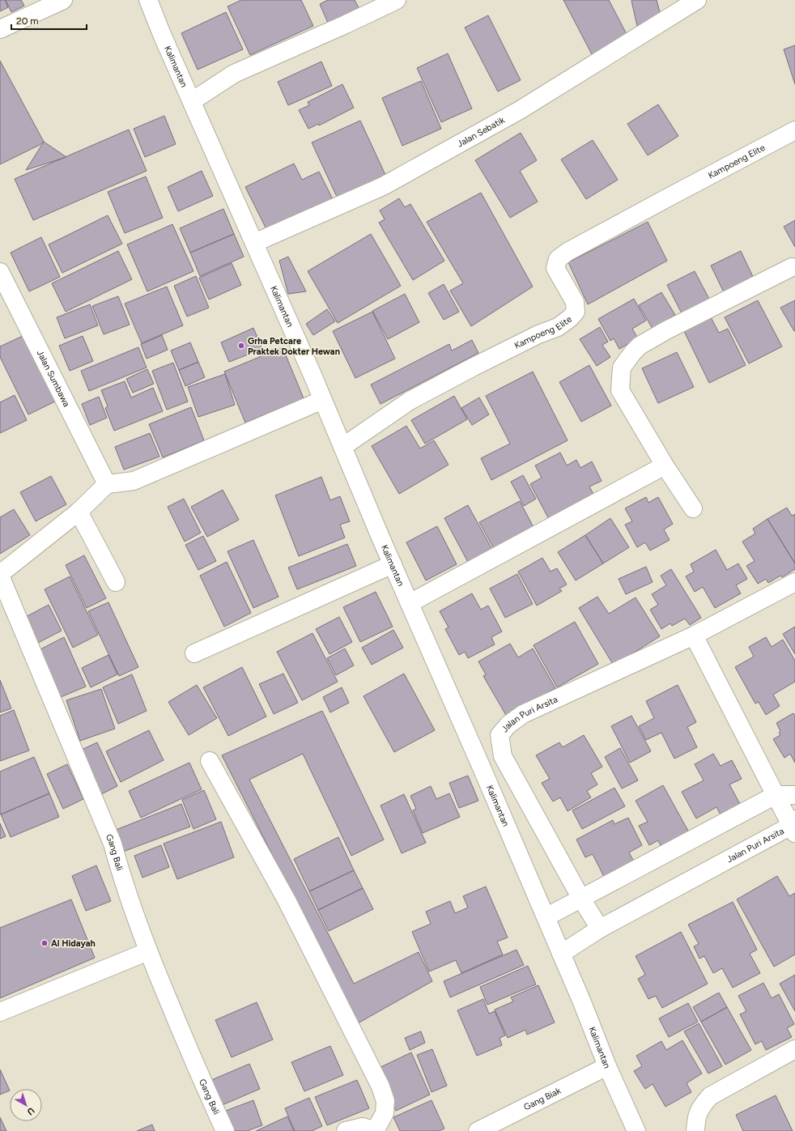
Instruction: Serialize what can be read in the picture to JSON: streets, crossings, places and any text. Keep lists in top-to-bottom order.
{
  "streets": {
    "street": [
      "Kalimantan",
      "Jalan Sebatik",
      "Kampoeng Elite",
      "Jalan Sumbawa",
      "Jalan Puri Arsita",
      "Gang Bali",
      "Gang Biak"
    ]
  },
  "crossings": [
    ["Kalimantan", "Jalan Sebatik"],
    ["Kalimantan", "Kampoeng Elite"],
    ["Kalimantan", "Jalan Puri Arsita"],
    ["Kalimantan", "Gang Biak"]
  ],
  "places": ["Grha Petcare Praktek Dokter Hewan", "Al Hidayah"],
  "scale_bar": "20 m",
  "north": "bottom right"
}
